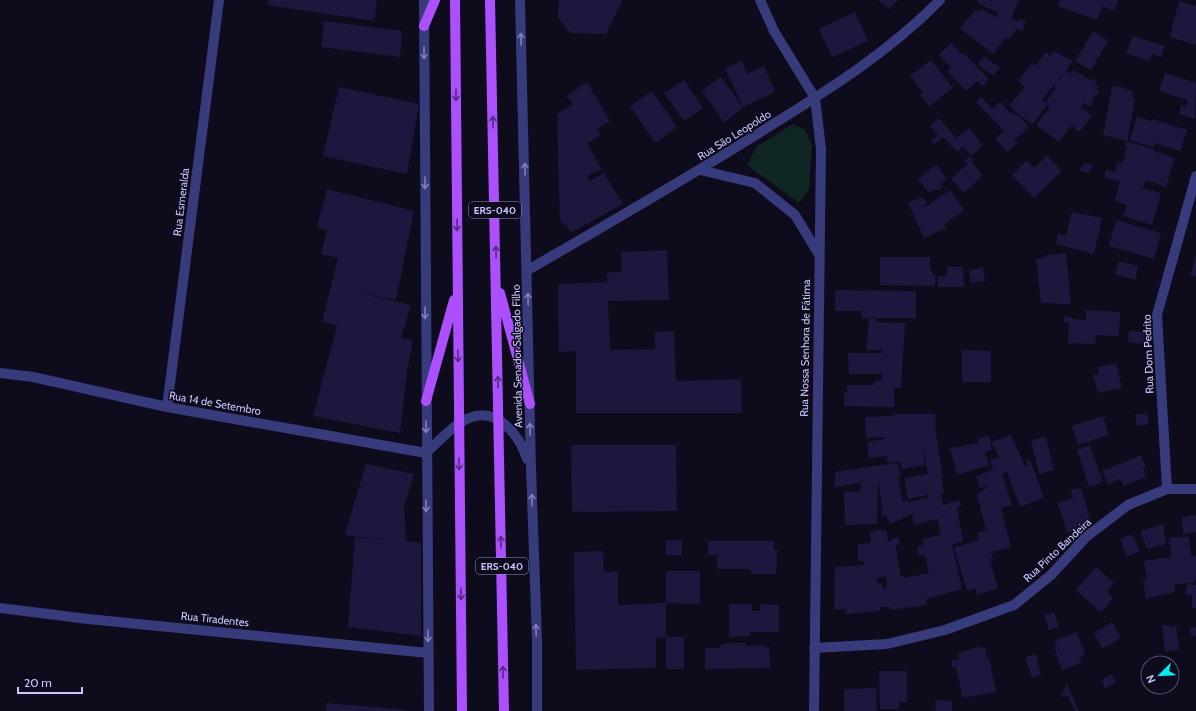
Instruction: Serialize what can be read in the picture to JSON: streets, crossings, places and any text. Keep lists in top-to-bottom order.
{
  "streets": {
    "main road": ["ERS-040", "Avenida Senador Salgado Filho"],
    "street": [
      "Rua São Leopoldo",
      "Rua Esmeralda",
      "Rua Nossa Senhora de Fátima",
      "Rua Dom Pedrito",
      "Rua 14 de Setembro",
      "Rua Pinto Bandeira",
      "Rua Tiradentes"
    ]
  },
  "crossings": [
    ["Rua São Leopoldo", "Rua Nossa Senhora de Fátima"],
    ["Rua São Leopoldo", "Avenida Senador Salgado Filho"],
    ["Rua Esmeralda", "Rua 14 de Setembro"],
    ["Rua Nossa Senhora de Fátima", "Rua Pinto Bandeira"],
    ["Rua Dom Pedrito", "Rua Pinto Bandeira"]
  ],
  "scale_bar": "20 m",
  "north": "bottom left"
}
